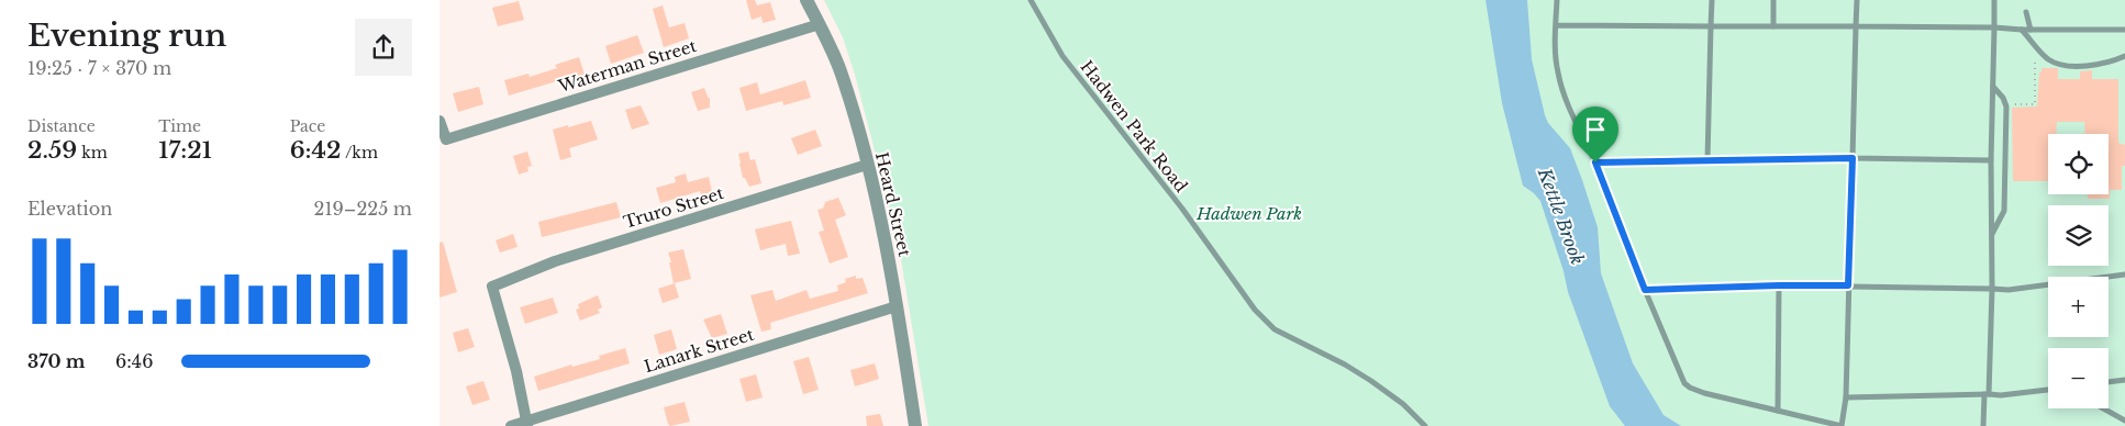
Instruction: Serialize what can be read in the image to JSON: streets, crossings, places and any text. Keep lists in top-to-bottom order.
{
  "streets": {
    "street": [
      "Waterman Street",
      "Heard Street",
      "Truro Street",
      "Lanark Street"
    ],
    "lane": ["Hadwen Park Road"]
  },
  "crossings": [
    ["Waterman Street", "Heard Street"],
    ["Heard Street", "Truro Street"],
    ["Heard Street", "Lanark Street"],
    ["Truro Street", "Lanark Street"]
  ],
  "water": ["Kettle Brook"],
  "parks": ["Hadwen Park"],
  "page": {
    "heading": ["Evening run", "19:25 · 7 × 370 m"],
    "stats": [
      ["Distance", "2.59 km"],
      ["Time", "17:21"],
      ["Pace", "6:42 /km"]
    ],
    "map_buttons": ["+", "−"],
    "chart": ["Elevation", "219–225 m"],
    "list": [
      {
        "name": "370 m",
        "note": "6:46"
      }
    ]
  }
}
